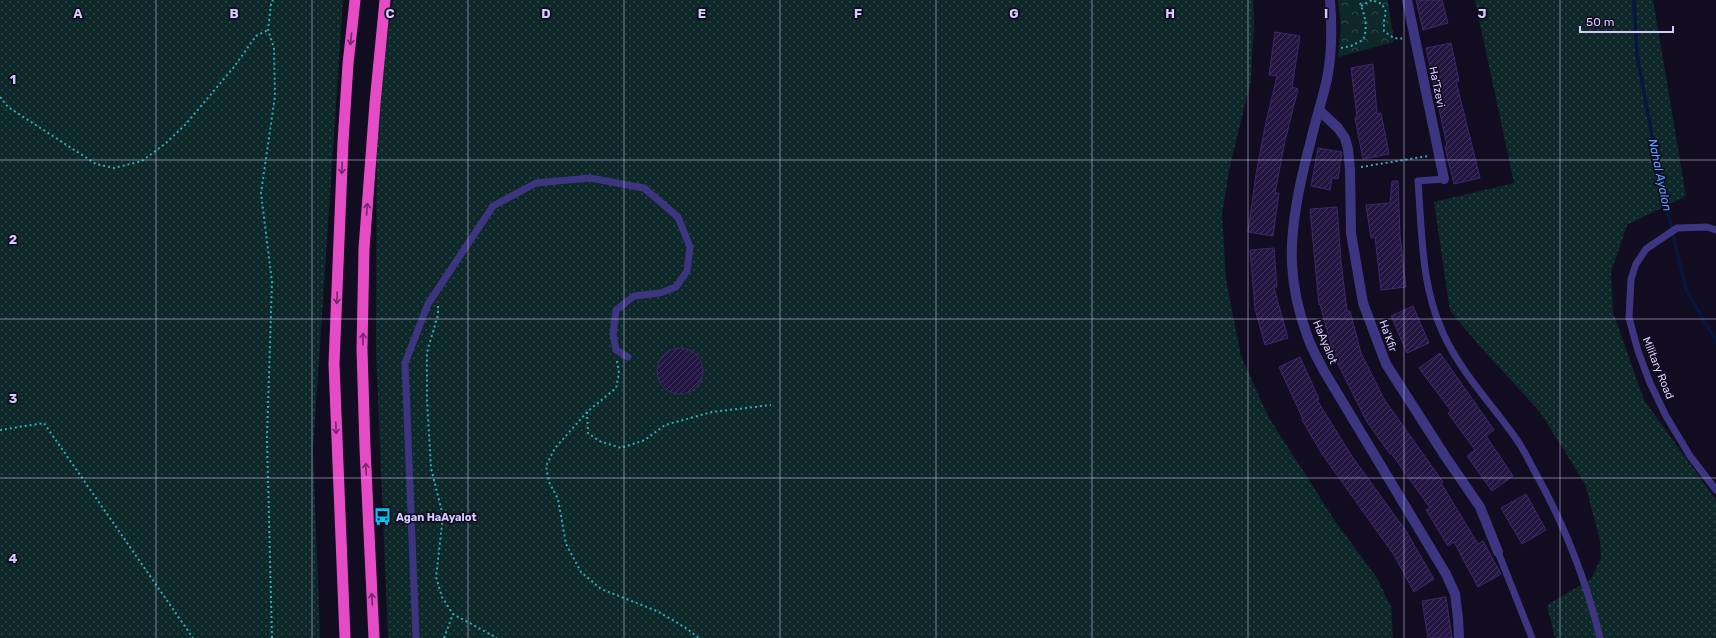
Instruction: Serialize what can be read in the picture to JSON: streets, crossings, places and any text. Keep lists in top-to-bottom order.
{
  "streets": {
    "street": ["Ha'Tzevi", "Ha'Kfir", "HaAyalot"],
    "lane": ["Military Road"]
  },
  "crossings": [
    ["Ha'Kfir", "HaAyalot"]
  ],
  "water": ["Nahal Ayalon"],
  "places": {
    "bus stop": ["Agan HaAyalot"]
  },
  "scale_bar": "50 m",
  "grid": {
    "columns": [
      "A",
      "B",
      "C",
      "D",
      "E",
      "F",
      "G",
      "H",
      "I",
      "J"
    ],
    "rows": [
      "1",
      "2",
      "3",
      "4"
    ]
  }
}
